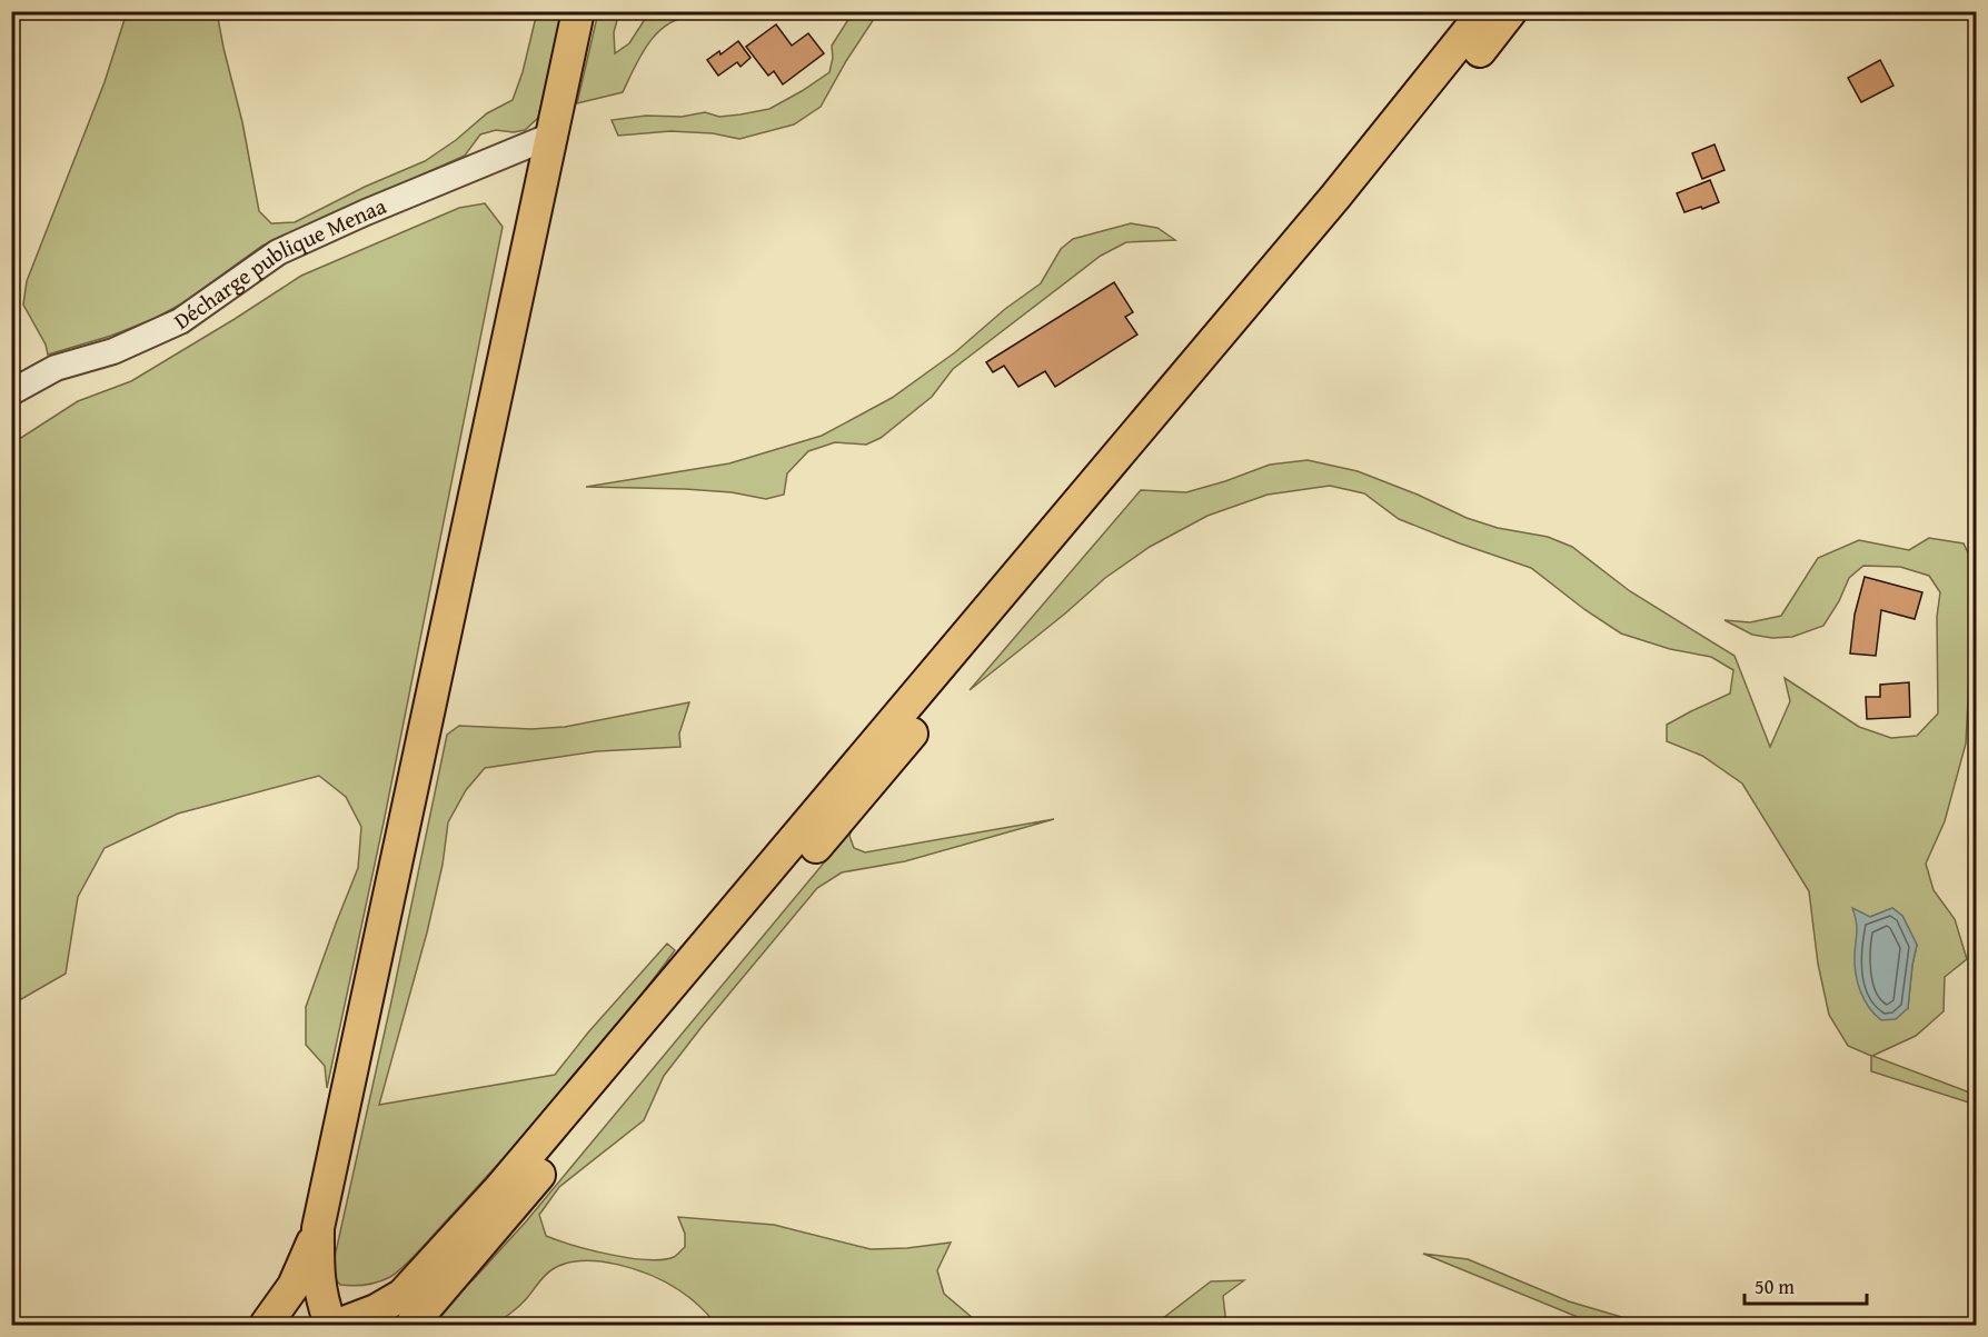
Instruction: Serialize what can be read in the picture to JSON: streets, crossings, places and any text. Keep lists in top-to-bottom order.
{
  "streets": {
    "street": ["Décharge publique Menaa"]
  },
  "scale_bar": "50 m"
}
